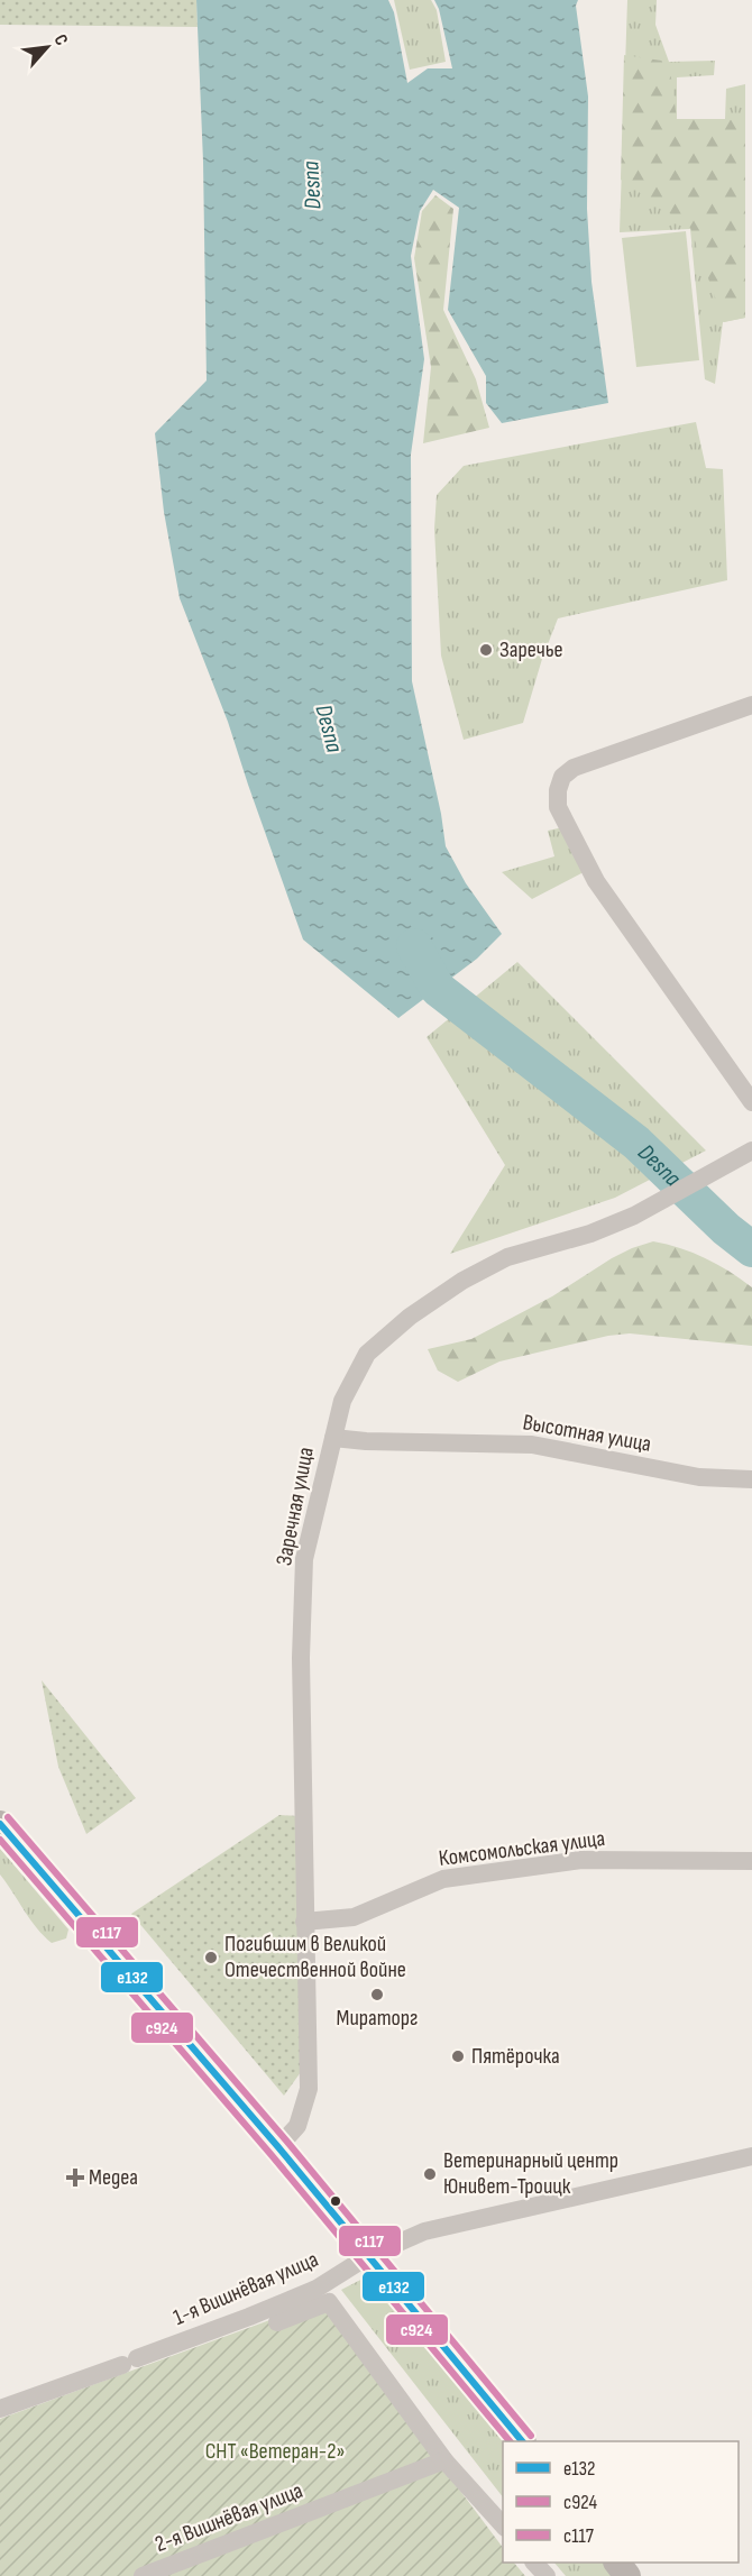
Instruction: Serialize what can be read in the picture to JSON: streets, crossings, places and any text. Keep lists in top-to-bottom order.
{
  "streets": {
    "street": [
      "Высотная улица",
      "Заречная улица",
      "Комсомольская улица",
      "1-я Вишнёвая улица",
      "2-я Вишнёвая улица"
    ]
  },
  "crossings": [
    ["Высотная улица", "Заречная улица"],
    ["Заречная улица", "Комсомольская улица"]
  ],
  "water": ["Desna"],
  "parks": ["СНТ «Ветеран-2»"],
  "places": {
    "other": [
      "Заречье",
      "Погибшим в Великой Отечественной войне",
      "Мираторг",
      "Пятёрочка",
      "Ветеринарный центр Юнивет-Троицк"
    ],
    "health": ["Медеа"]
  },
  "lines": ["transit line с117", "transit line е132", "transit line с924"],
  "legend": ["е132", "с924", "с117"],
  "north": "top right"
}
